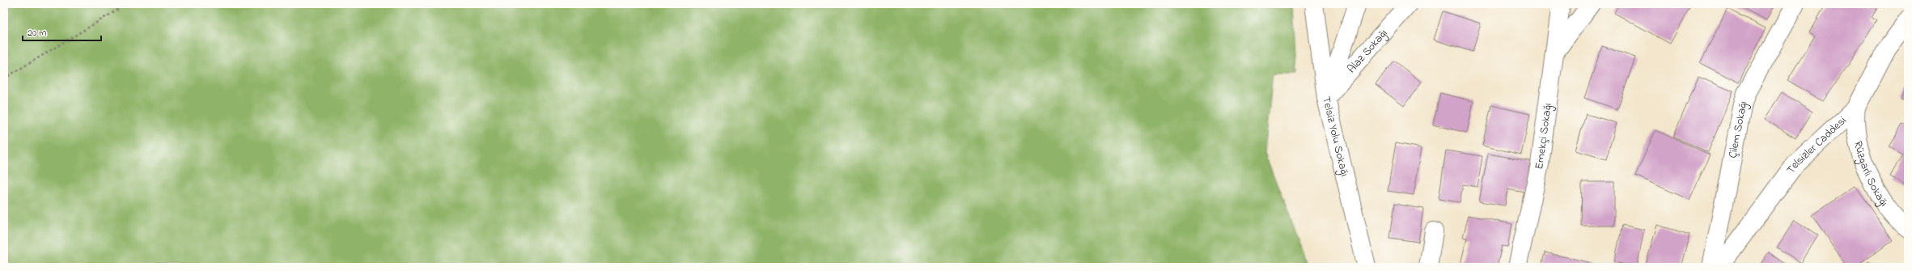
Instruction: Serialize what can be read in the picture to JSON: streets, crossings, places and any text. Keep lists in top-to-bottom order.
{
  "streets": {
    "street": [
      "Alaz Sokağı",
      "Çilem Sokağı",
      "Emekçi Sokağı",
      "Telsiz Yolu Sokağı",
      "Telsizler Caddesi",
      "Rüzgarlı Sokağı"
    ]
  },
  "crossings": [
    ["Alaz Sokağı", "Telsiz Yolu Sokağı"],
    ["Telsizler Caddesi", "Rüzgarlı Sokağı"]
  ],
  "scale_bar": "20 m"
}
